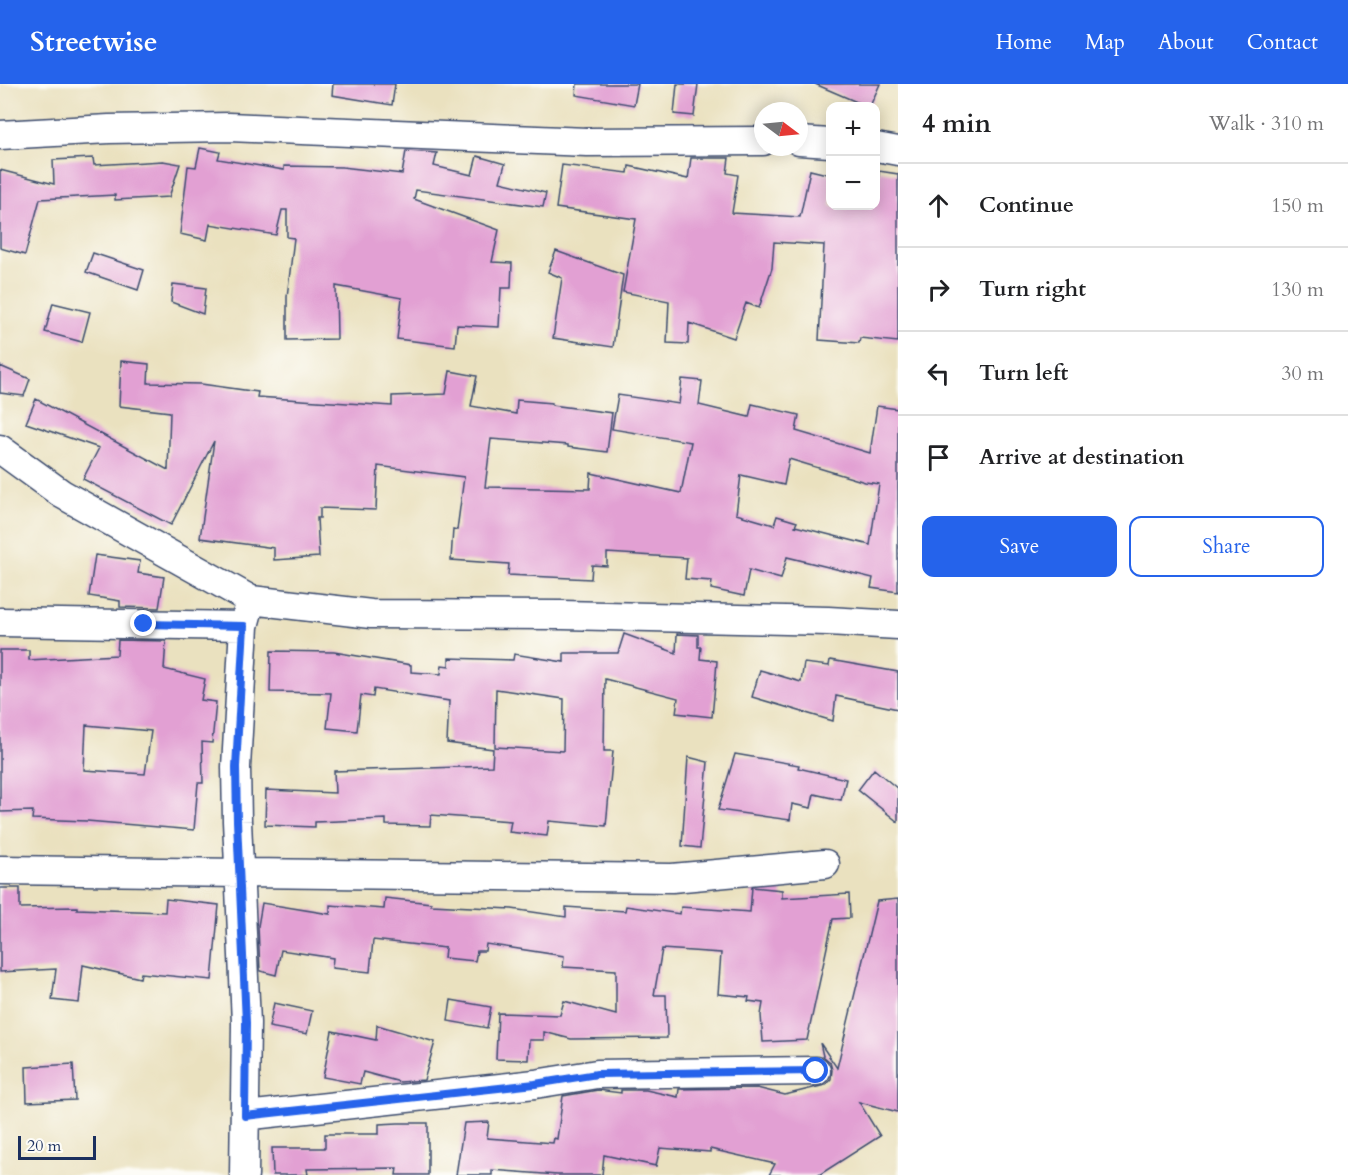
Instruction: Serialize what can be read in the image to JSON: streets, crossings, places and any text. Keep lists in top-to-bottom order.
{
  "scale_bar": "20 m",
  "north": "right",
  "page": {
    "header": "Streetwise",
    "nav": [
      "Home",
      "Map",
      "About",
      "Contact"
    ],
    "heading": ["4 min", "Walk · 310 m"],
    "map_buttons": ["+", "−"],
    "list": [
      ["Continue", "150 m"],
      ["Turn right", "130 m"],
      ["Turn left", "30 m"],
      "Arrive at destination"
    ],
    "buttons": ["Save", "Share"],
    "scale": "20 m"
  }
}
